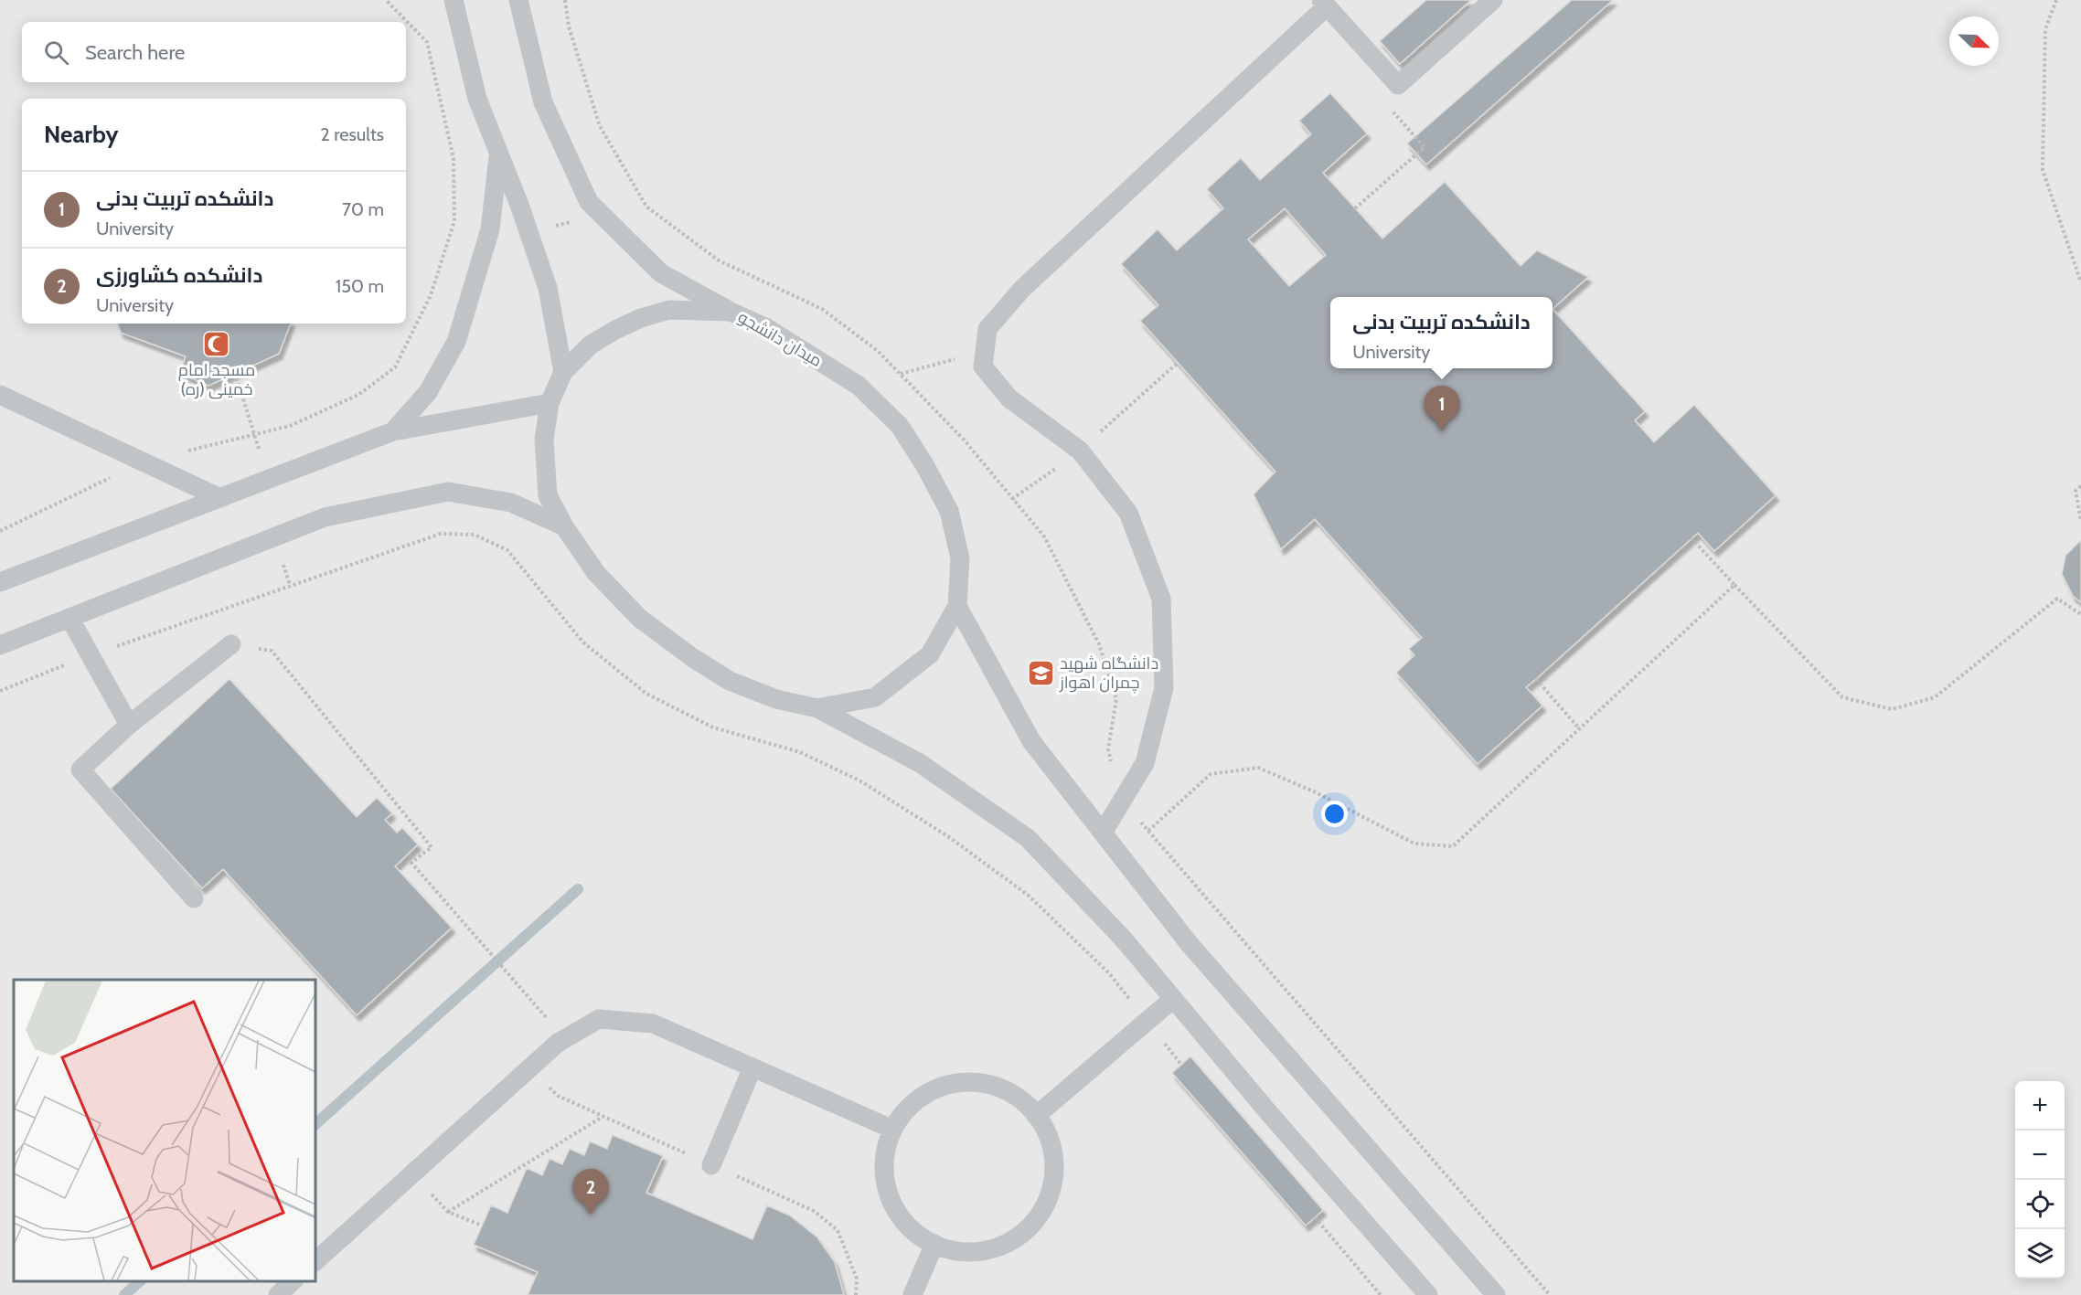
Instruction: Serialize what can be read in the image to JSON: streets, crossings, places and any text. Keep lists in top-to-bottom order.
{
  "streets": {
    "lane": ["میدان دانشجو"]
  },
  "places": {
    "mosque": ["مسجد امام خمینی (ره)"],
    "school or university": ["دانشگاه شهید چمران اهواز"]
  },
  "north": "bottom right",
  "page": {
    "search": "Search here",
    "heading": ["Nearby", "2 results"],
    "list": [
      {
        "mark": "1",
        "name": "دانشکده تربیت بدنی",
        "note": "University",
        "value": "70 m"
      },
      {
        "mark": "2",
        "name": "دانشکده کشاورزی",
        "note": "University",
        "value": "150 m"
      }
    ],
    "popup": ["دانشکده تربیت بدنی", "University"],
    "pins": ["1", "2"],
    "map_buttons": ["+", "−"]
  }
}
